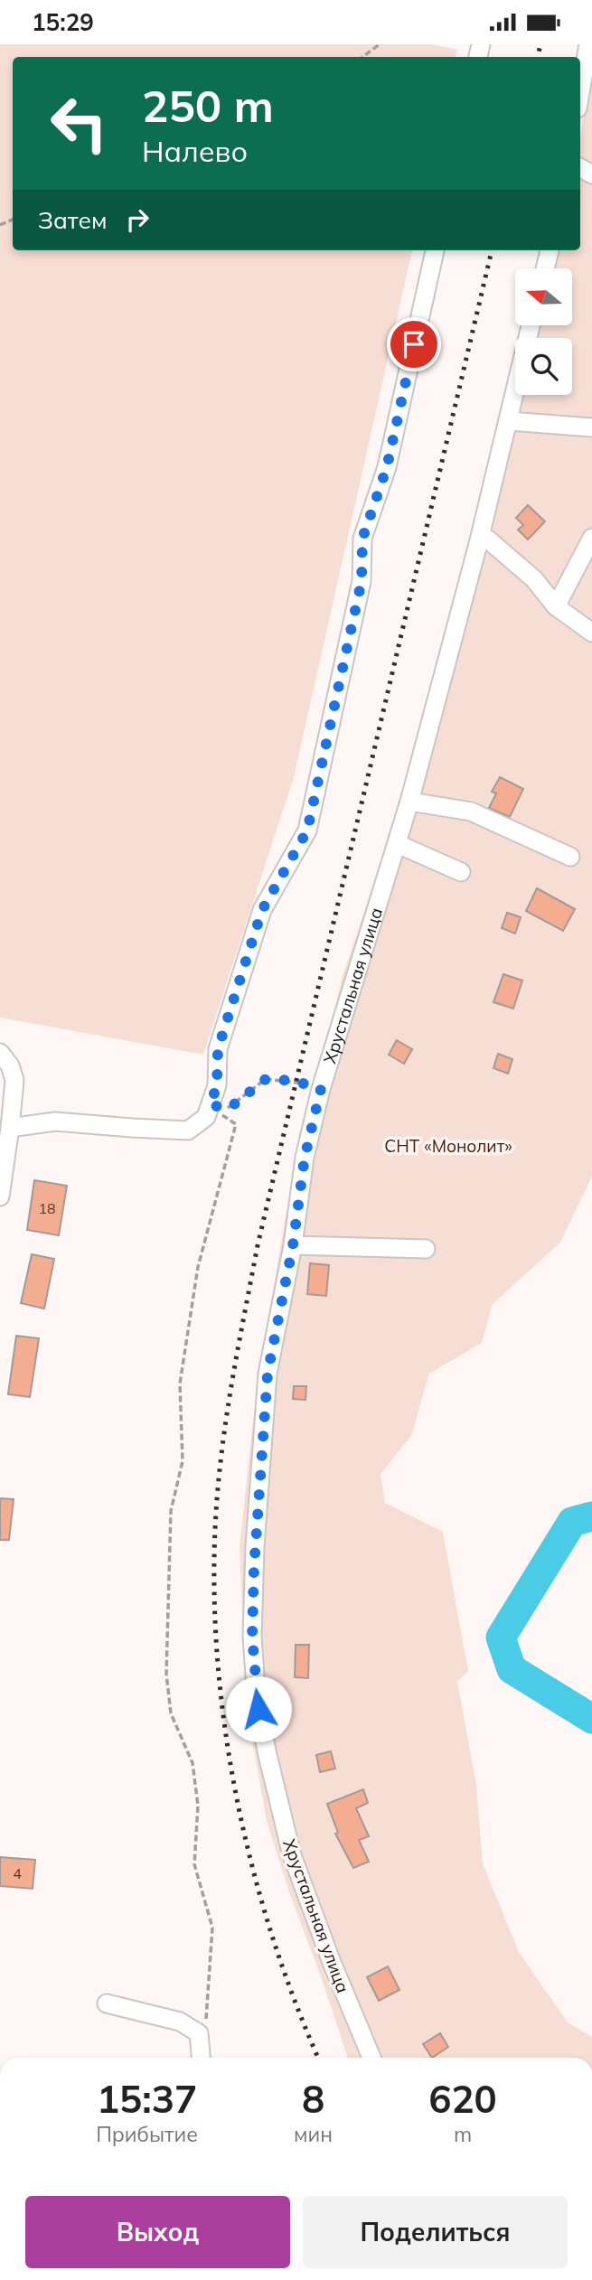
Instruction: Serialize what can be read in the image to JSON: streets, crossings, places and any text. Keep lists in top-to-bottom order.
{
  "streets": {
    "street": ["Хрустальная улица"]
  },
  "parks": ["СНТ «Монолит»"],
  "house_numbers": ["18", "4"],
  "north": "left",
  "page": {
    "status": "15:29",
    "turn": ["250 m", "Налево"],
    "then": "Затем",
    "eta": [
      "15:37",
      "Прибытие",
      "8",
      "мин",
      "620",
      "m"
    ],
    "buttons": ["Выход", "Поделиться"]
  }
}
